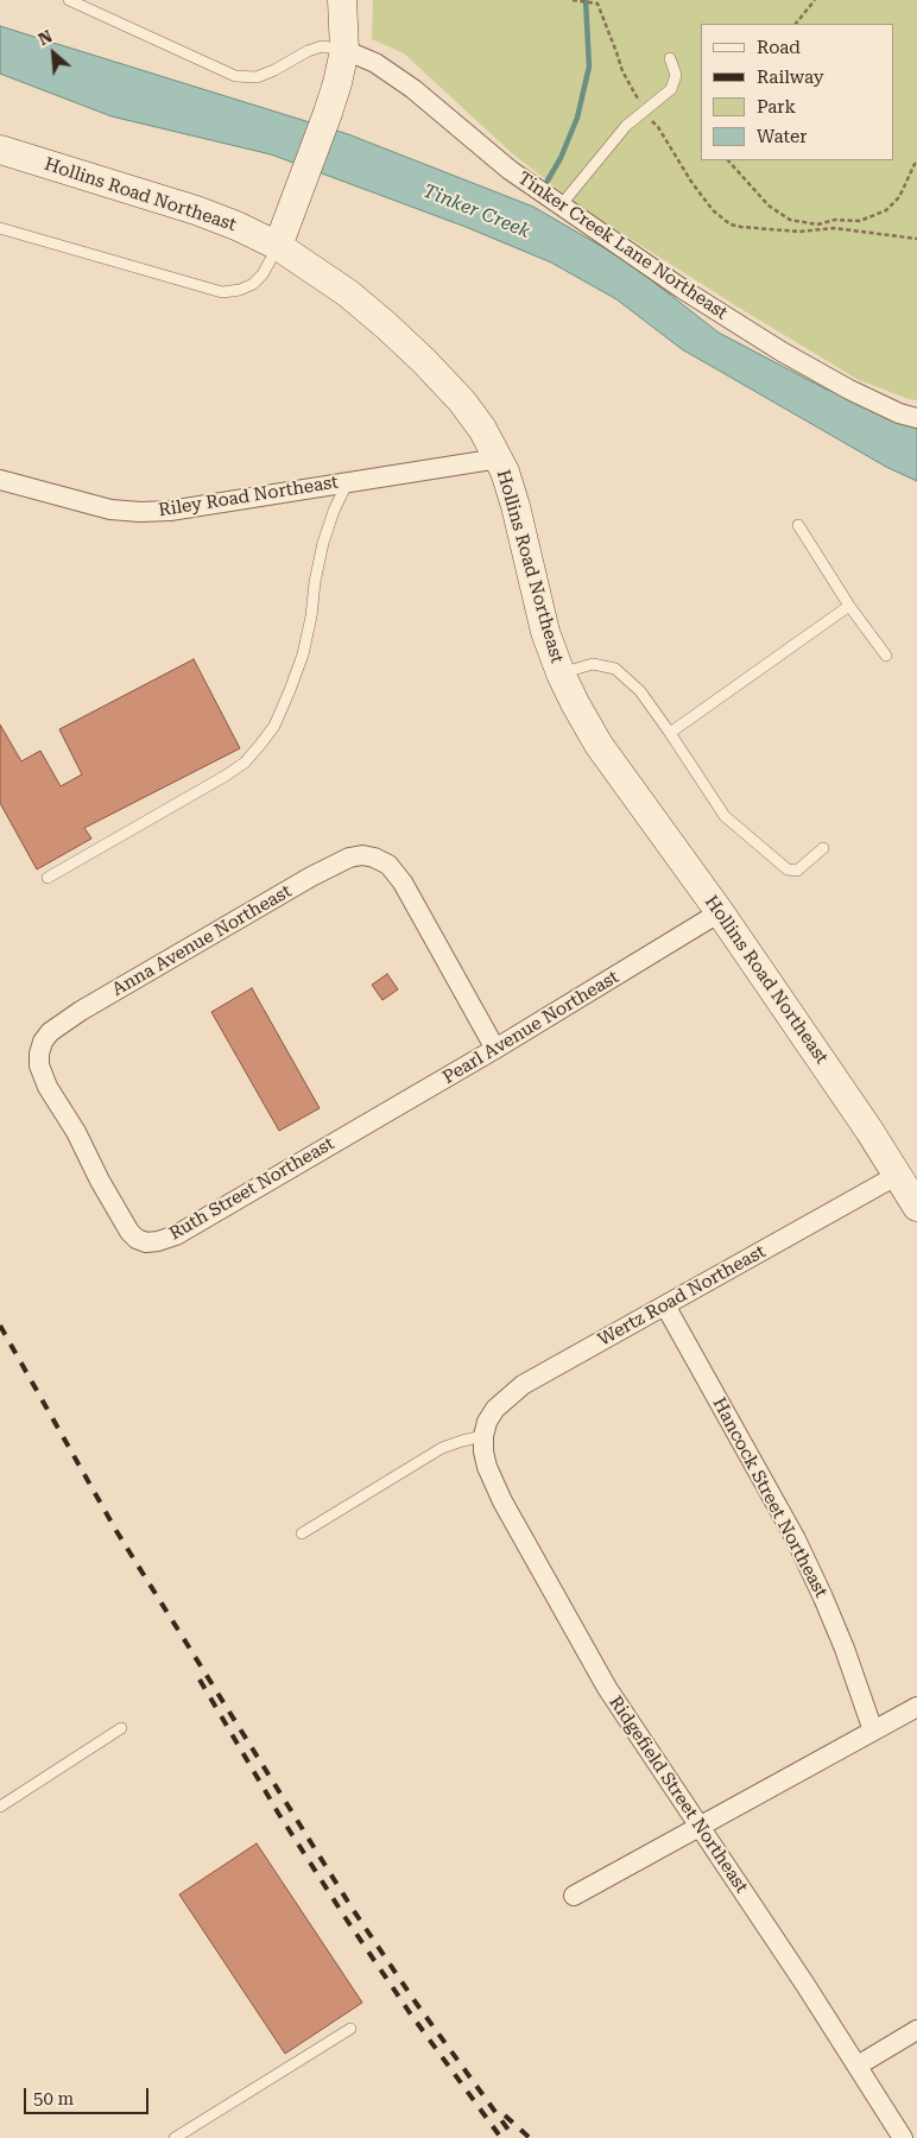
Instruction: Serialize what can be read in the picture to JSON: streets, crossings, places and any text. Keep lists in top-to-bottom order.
{
  "streets": {
    "main road": ["Hollins Road Northeast"],
    "street": [
      "Tinker Creek Lane Northeast",
      "Riley Road Northeast",
      "Anna Avenue Northeast",
      "Pearl Avenue Northeast",
      "Ruth Street Northeast",
      "Wertz Road Northeast",
      "Hancock Street Northeast",
      "Ridgefield Street Northeast"
    ]
  },
  "crossings": [
    ["Hollins Road Northeast", "Riley Road Northeast"],
    ["Hollins Road Northeast", "Pearl Avenue Northeast"],
    ["Hollins Road Northeast", "Wertz Road Northeast"],
    ["Anna Avenue Northeast", "Pearl Avenue Northeast"],
    ["Anna Avenue Northeast", "Ruth Street Northeast"],
    ["Pearl Avenue Northeast", "Ruth Street Northeast"],
    ["Wertz Road Northeast", "Hancock Street Northeast"],
    ["Wertz Road Northeast", "Ridgefield Street Northeast"]
  ],
  "water": ["Tinker Creek"],
  "legend": [
    "Road",
    "Railway",
    "Park",
    "Water"
  ],
  "scale_bar": "50 m",
  "north": "top left"
}
